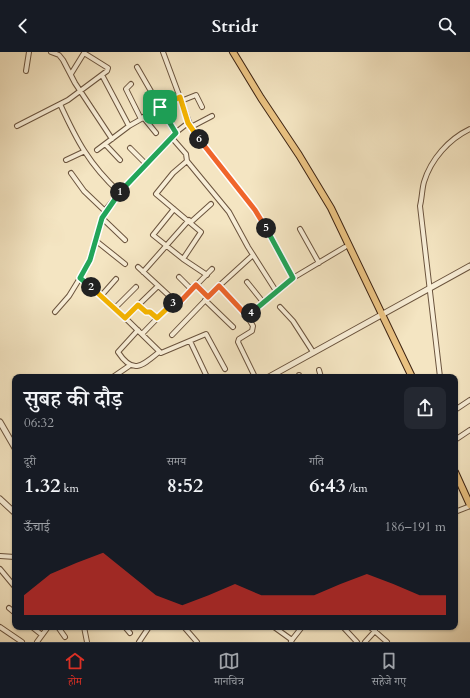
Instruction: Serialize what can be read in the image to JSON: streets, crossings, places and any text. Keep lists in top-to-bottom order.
{
  "page": {
    "header": "Stridr",
    "pins": [
      "6",
      "1",
      "5",
      "2",
      "3",
      "4"
    ],
    "heading": ["सुबह की दौड़", "06:32"],
    "stats": [
      ["दूरी", "1.32 km"],
      ["समय", "8:52"],
      ["गति", "6:43 /km"]
    ],
    "chart": ["ऊँचाई", "186–191 m"],
    "tabs": ["होम", "मानचित्र", "सहेजे गए"]
  }
}
